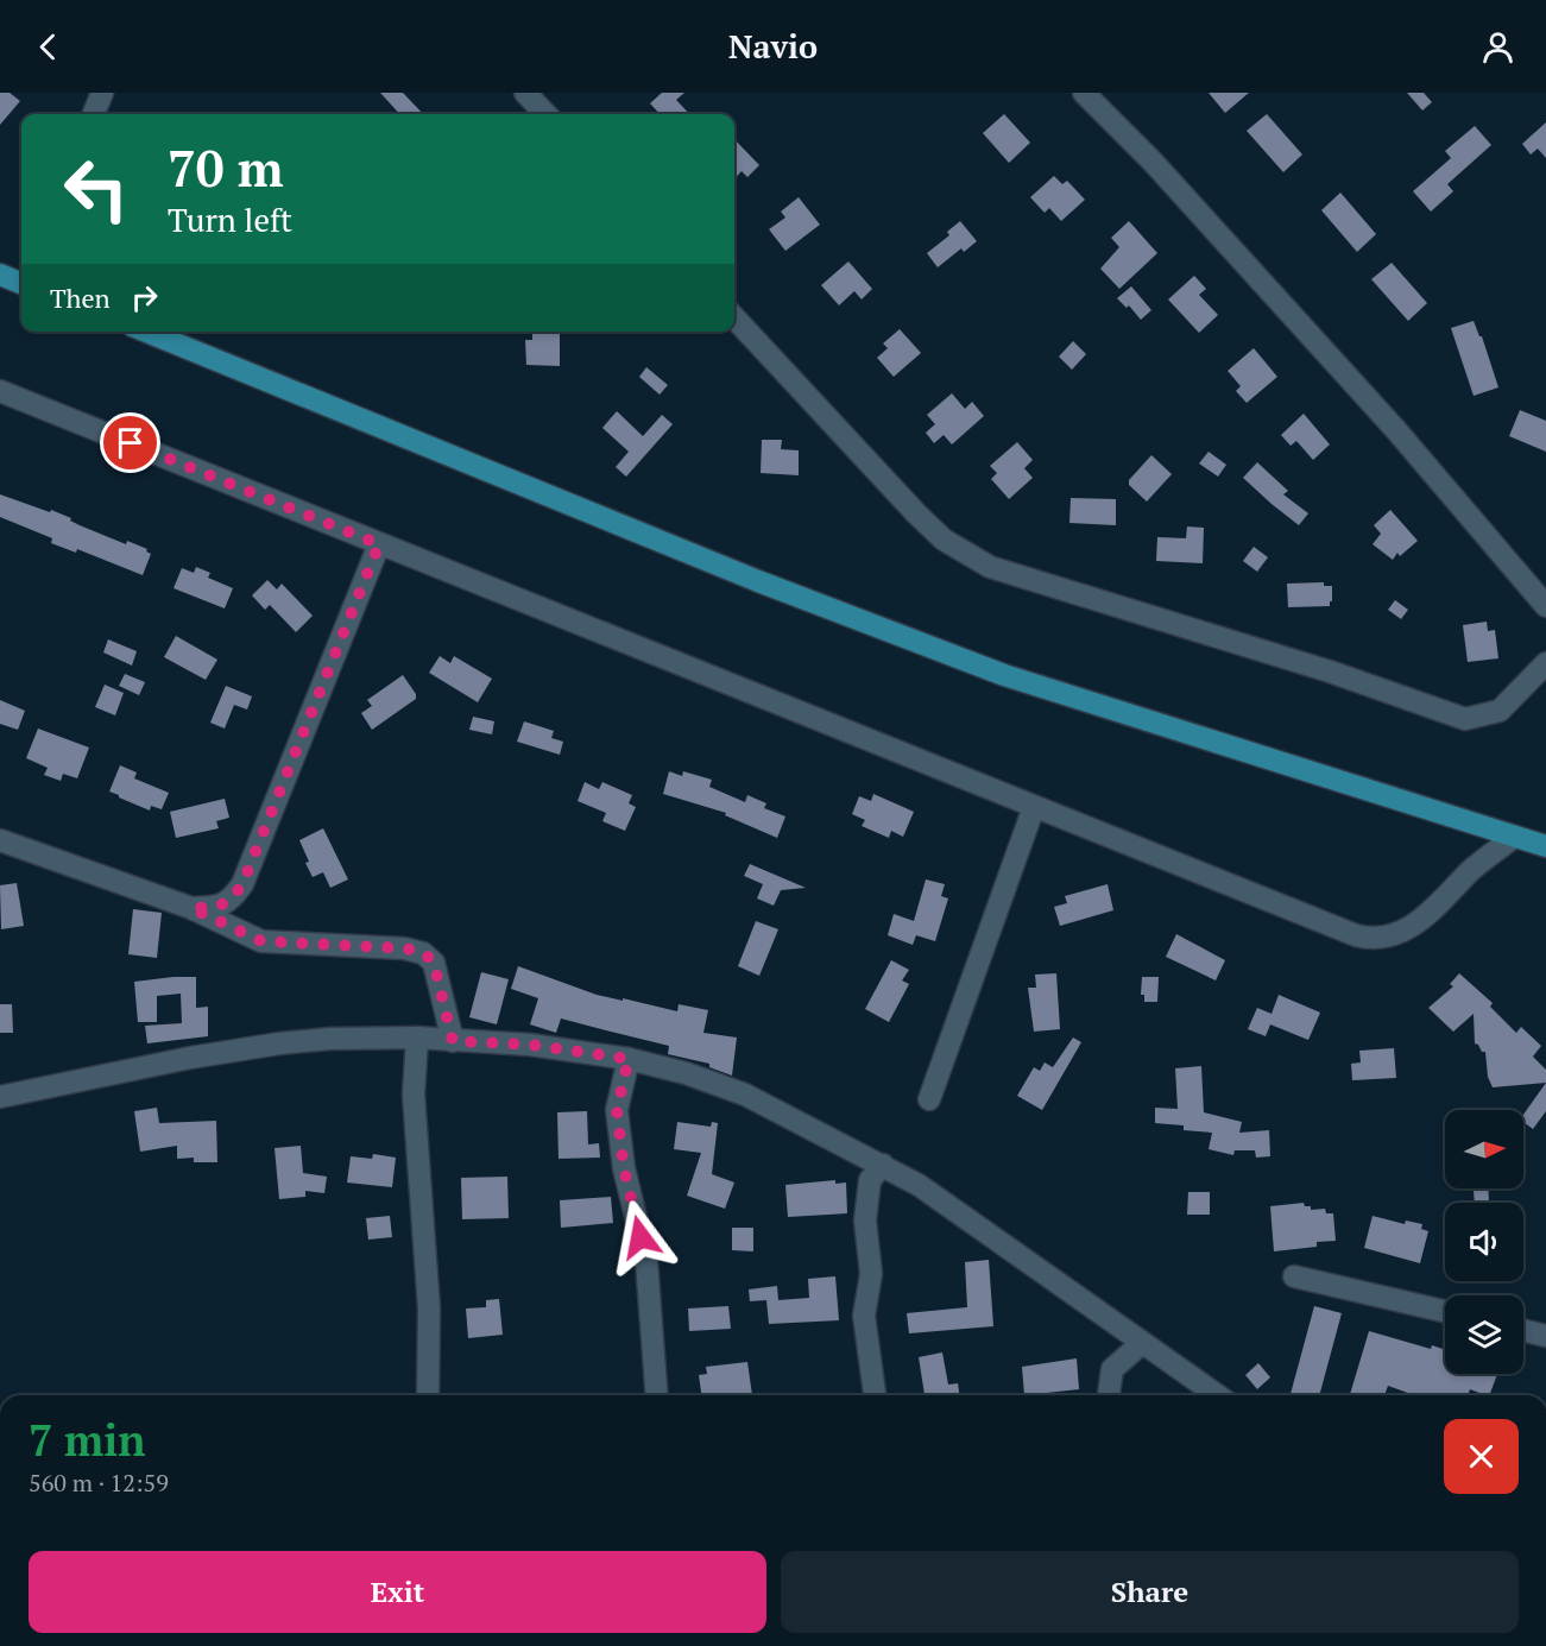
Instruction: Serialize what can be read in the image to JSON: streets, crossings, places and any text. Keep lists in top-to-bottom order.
{
  "north": "right",
  "page": {
    "header": "Navio",
    "turn": ["70 m", "Turn left"],
    "then": "Then",
    "heading": ["7 min", "560 m · 12:59"],
    "buttons": ["Exit", "Share"]
  }
}
